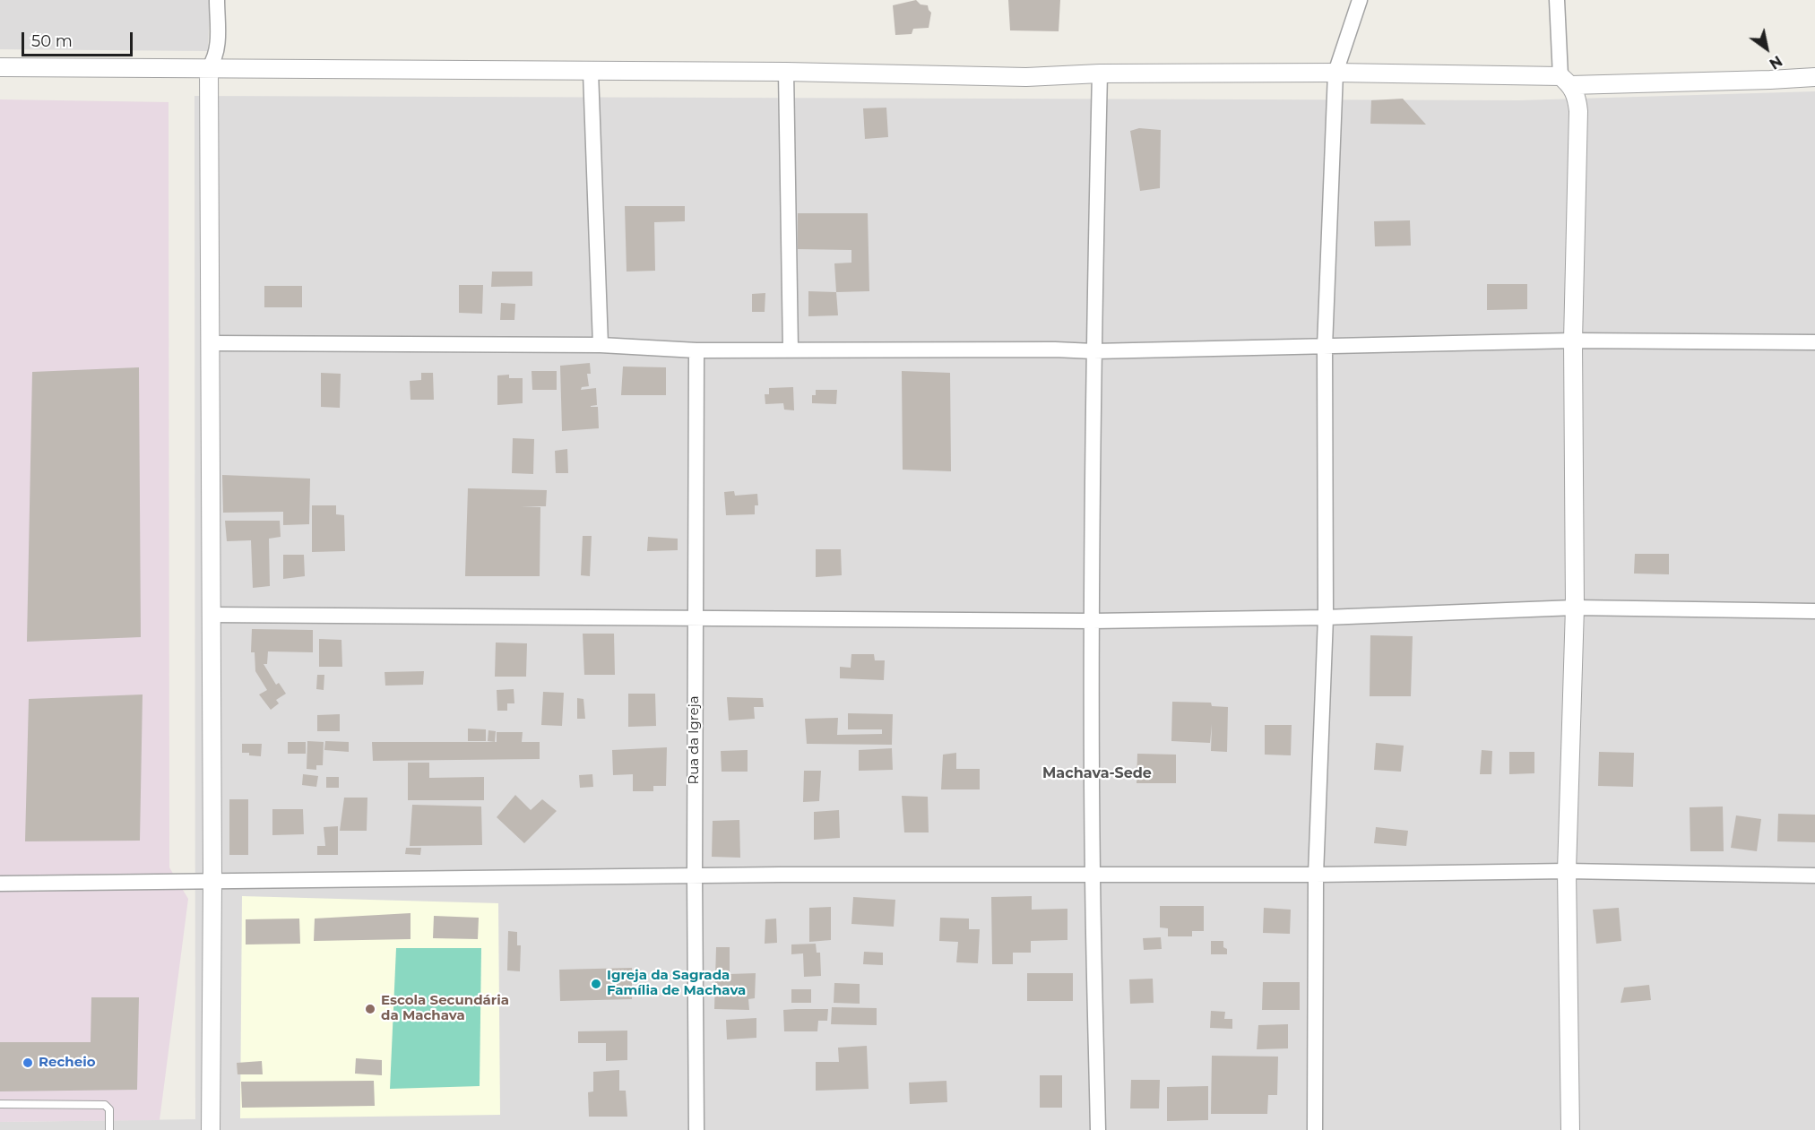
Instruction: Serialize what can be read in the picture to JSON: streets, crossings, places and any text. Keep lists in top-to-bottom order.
{
  "streets": {
    "street": ["Rua da Igreja"]
  },
  "districts": ["Machava-Sede"],
  "places": ["Igreja da Sagrada Família de Machava", "Escola Secundária da Machava", "Recheio"],
  "scale_bar": "50 m",
  "north": "bottom right"
}
